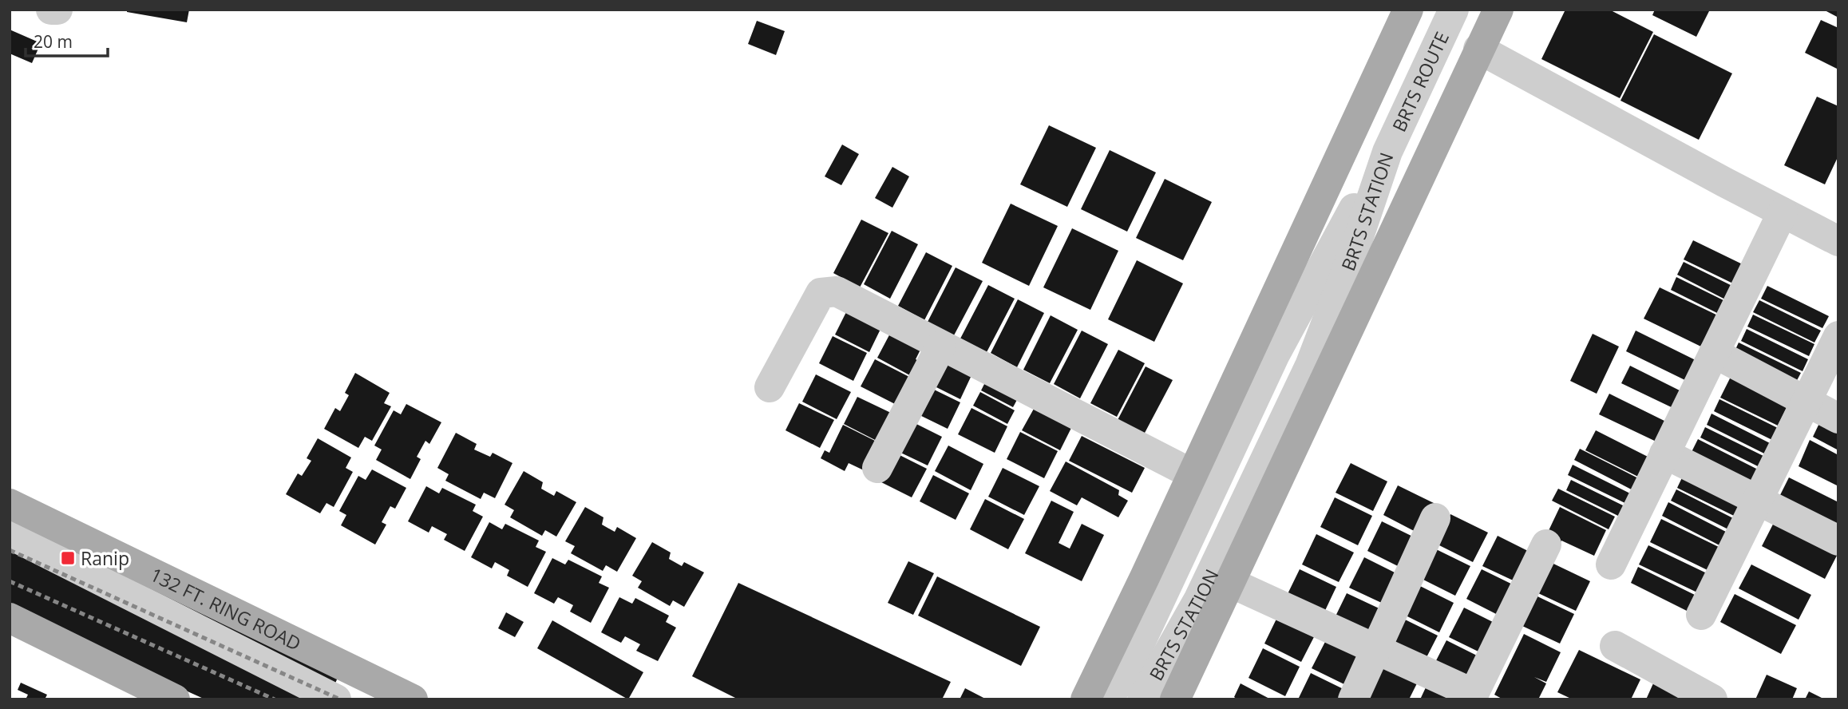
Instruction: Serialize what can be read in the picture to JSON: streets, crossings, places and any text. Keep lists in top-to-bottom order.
{
  "streets": {
    "main road": ["132 FT. RING ROAD"],
    "street": ["BRTS ROUTE", "BRTS STATION"]
  },
  "crossings": [
    ["BRTS ROUTE", "BRTS STATION"]
  ],
  "places": {
    "transit": ["Ranip"]
  },
  "scale_bar": "20 m"
}
